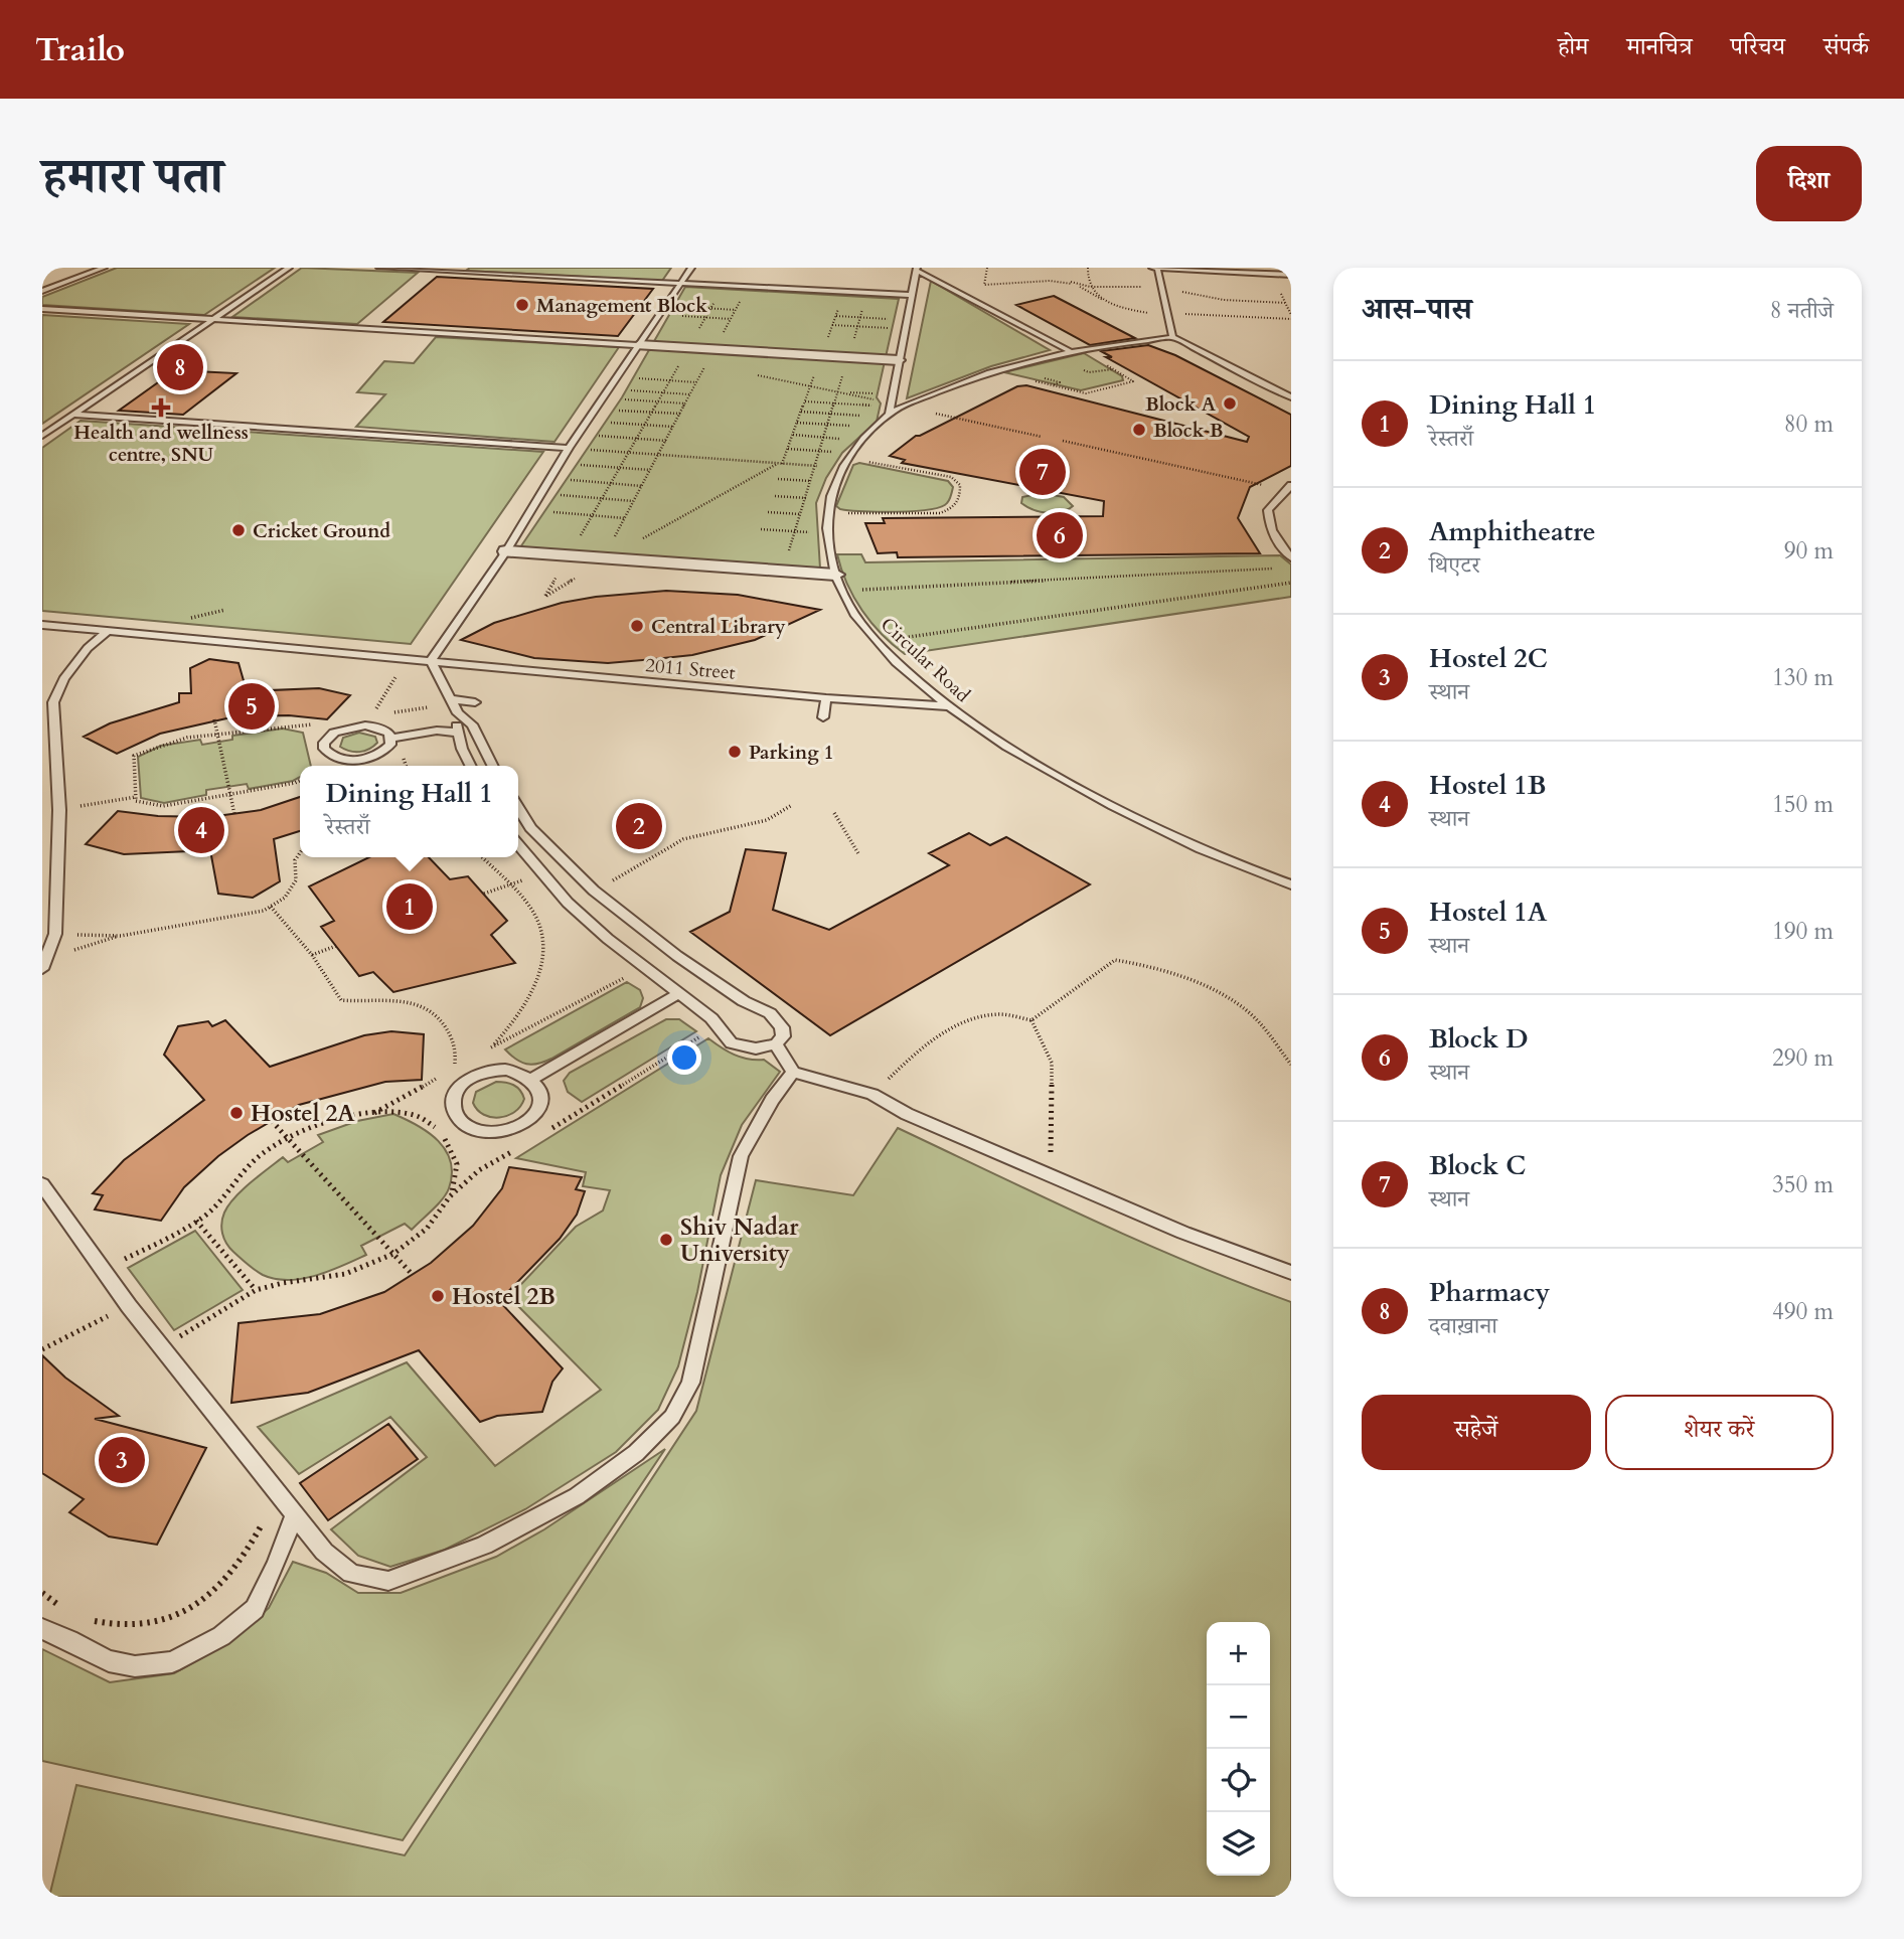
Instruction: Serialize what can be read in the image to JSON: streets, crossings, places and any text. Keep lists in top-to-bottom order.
{
  "streets": {
    "lane": ["Circular Road", "2011 Street"]
  },
  "crossings": [
    ["Circular Road", "2011 Street"]
  ],
  "places": {
    "other": [
      "Management Block",
      "Block A",
      "Block B",
      "Cricket Ground",
      "Central Library",
      "Parking 1",
      "Hostel 2A",
      "Shiv Nadar University",
      "Hostel 2B"
    ],
    "health": ["Health and wellness centre, SNU"]
  },
  "page": {
    "header": "Trailo",
    "nav": [
      "होम",
      "मानचित्र",
      "परिचय",
      "संपर्क"
    ],
    "title": "हमारा पता",
    "buttons": [
      "दिशा",
      ["सहेजें", "शेयर करें"]
    ],
    "heading": ["आस-पास", "8 नतीजे"],
    "pins": [
      "8",
      "7",
      "6",
      "5",
      "2",
      "4",
      "1",
      "3"
    ],
    "list": [
      {
        "mark": "1",
        "name": "Dining Hall 1",
        "note": "रेस्तराँ",
        "value": "80 m"
      },
      {
        "mark": "2",
        "name": "Amphitheatre",
        "note": "थिएटर",
        "value": "90 m"
      },
      {
        "mark": "3",
        "name": "Hostel 2C",
        "note": "स्थान",
        "value": "130 m"
      },
      {
        "mark": "4",
        "name": "Hostel 1B",
        "note": "स्थान",
        "value": "150 m"
      },
      {
        "mark": "5",
        "name": "Hostel 1A",
        "note": "स्थान",
        "value": "190 m"
      },
      {
        "mark": "6",
        "name": "Block D",
        "note": "स्थान",
        "value": "290 m"
      },
      {
        "mark": "7",
        "name": "Block C",
        "note": "स्थान",
        "value": "350 m"
      },
      {
        "mark": "8",
        "name": "Pharmacy",
        "note": "दवाख़ाना",
        "value": "490 m"
      }
    ],
    "popup": ["Dining Hall 1", "रेस्तराँ"],
    "map_buttons": ["+", "−"]
  }
}
